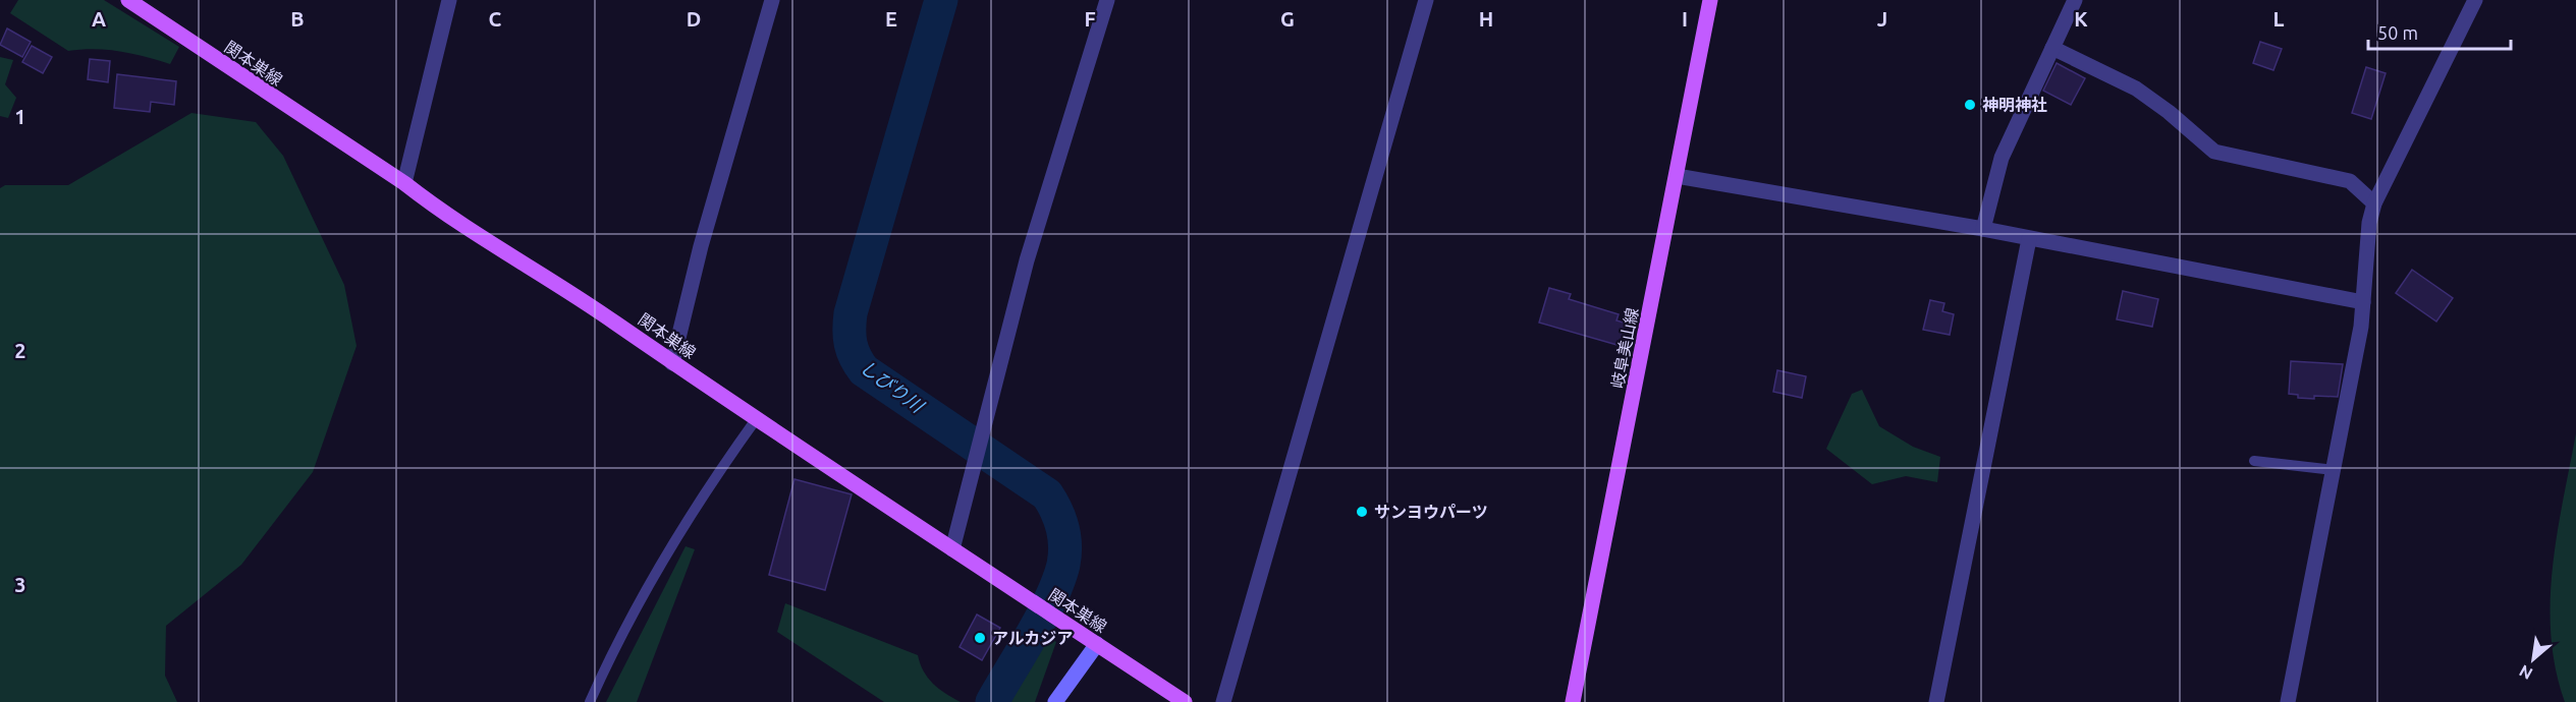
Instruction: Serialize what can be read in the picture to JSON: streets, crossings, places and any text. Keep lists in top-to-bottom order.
{
  "streets": {
    "main road": ["関本巣線", "岐阜美山線"]
  },
  "water": ["しびり川"],
  "places": ["神明神社", "サンヨウパーツ", "アルカジア"],
  "scale_bar": "50 m",
  "north": "bottom left",
  "grid": {
    "columns": [
      "A",
      "B",
      "C",
      "D",
      "E",
      "F",
      "G",
      "H",
      "I",
      "J",
      "K",
      "L"
    ],
    "rows": ["1", "2", "3"]
  }
}
